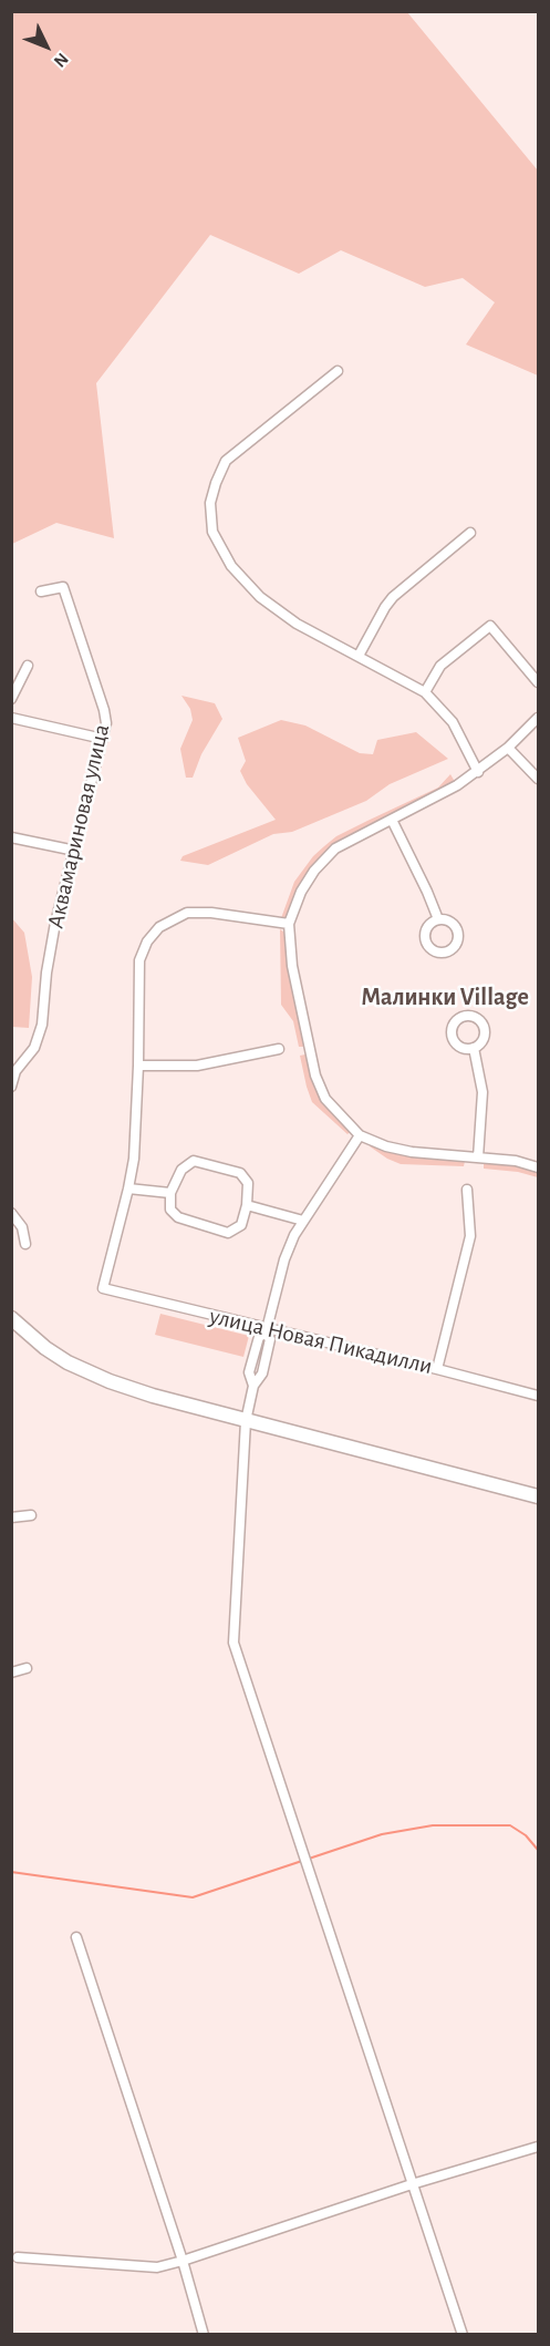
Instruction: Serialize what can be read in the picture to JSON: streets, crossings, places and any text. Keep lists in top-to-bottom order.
{
  "streets": {
    "street": ["Аквамариновая улица", "улица Новая Пикадилли"]
  },
  "districts": ["Малинки Village"],
  "north": "bottom right"
}
